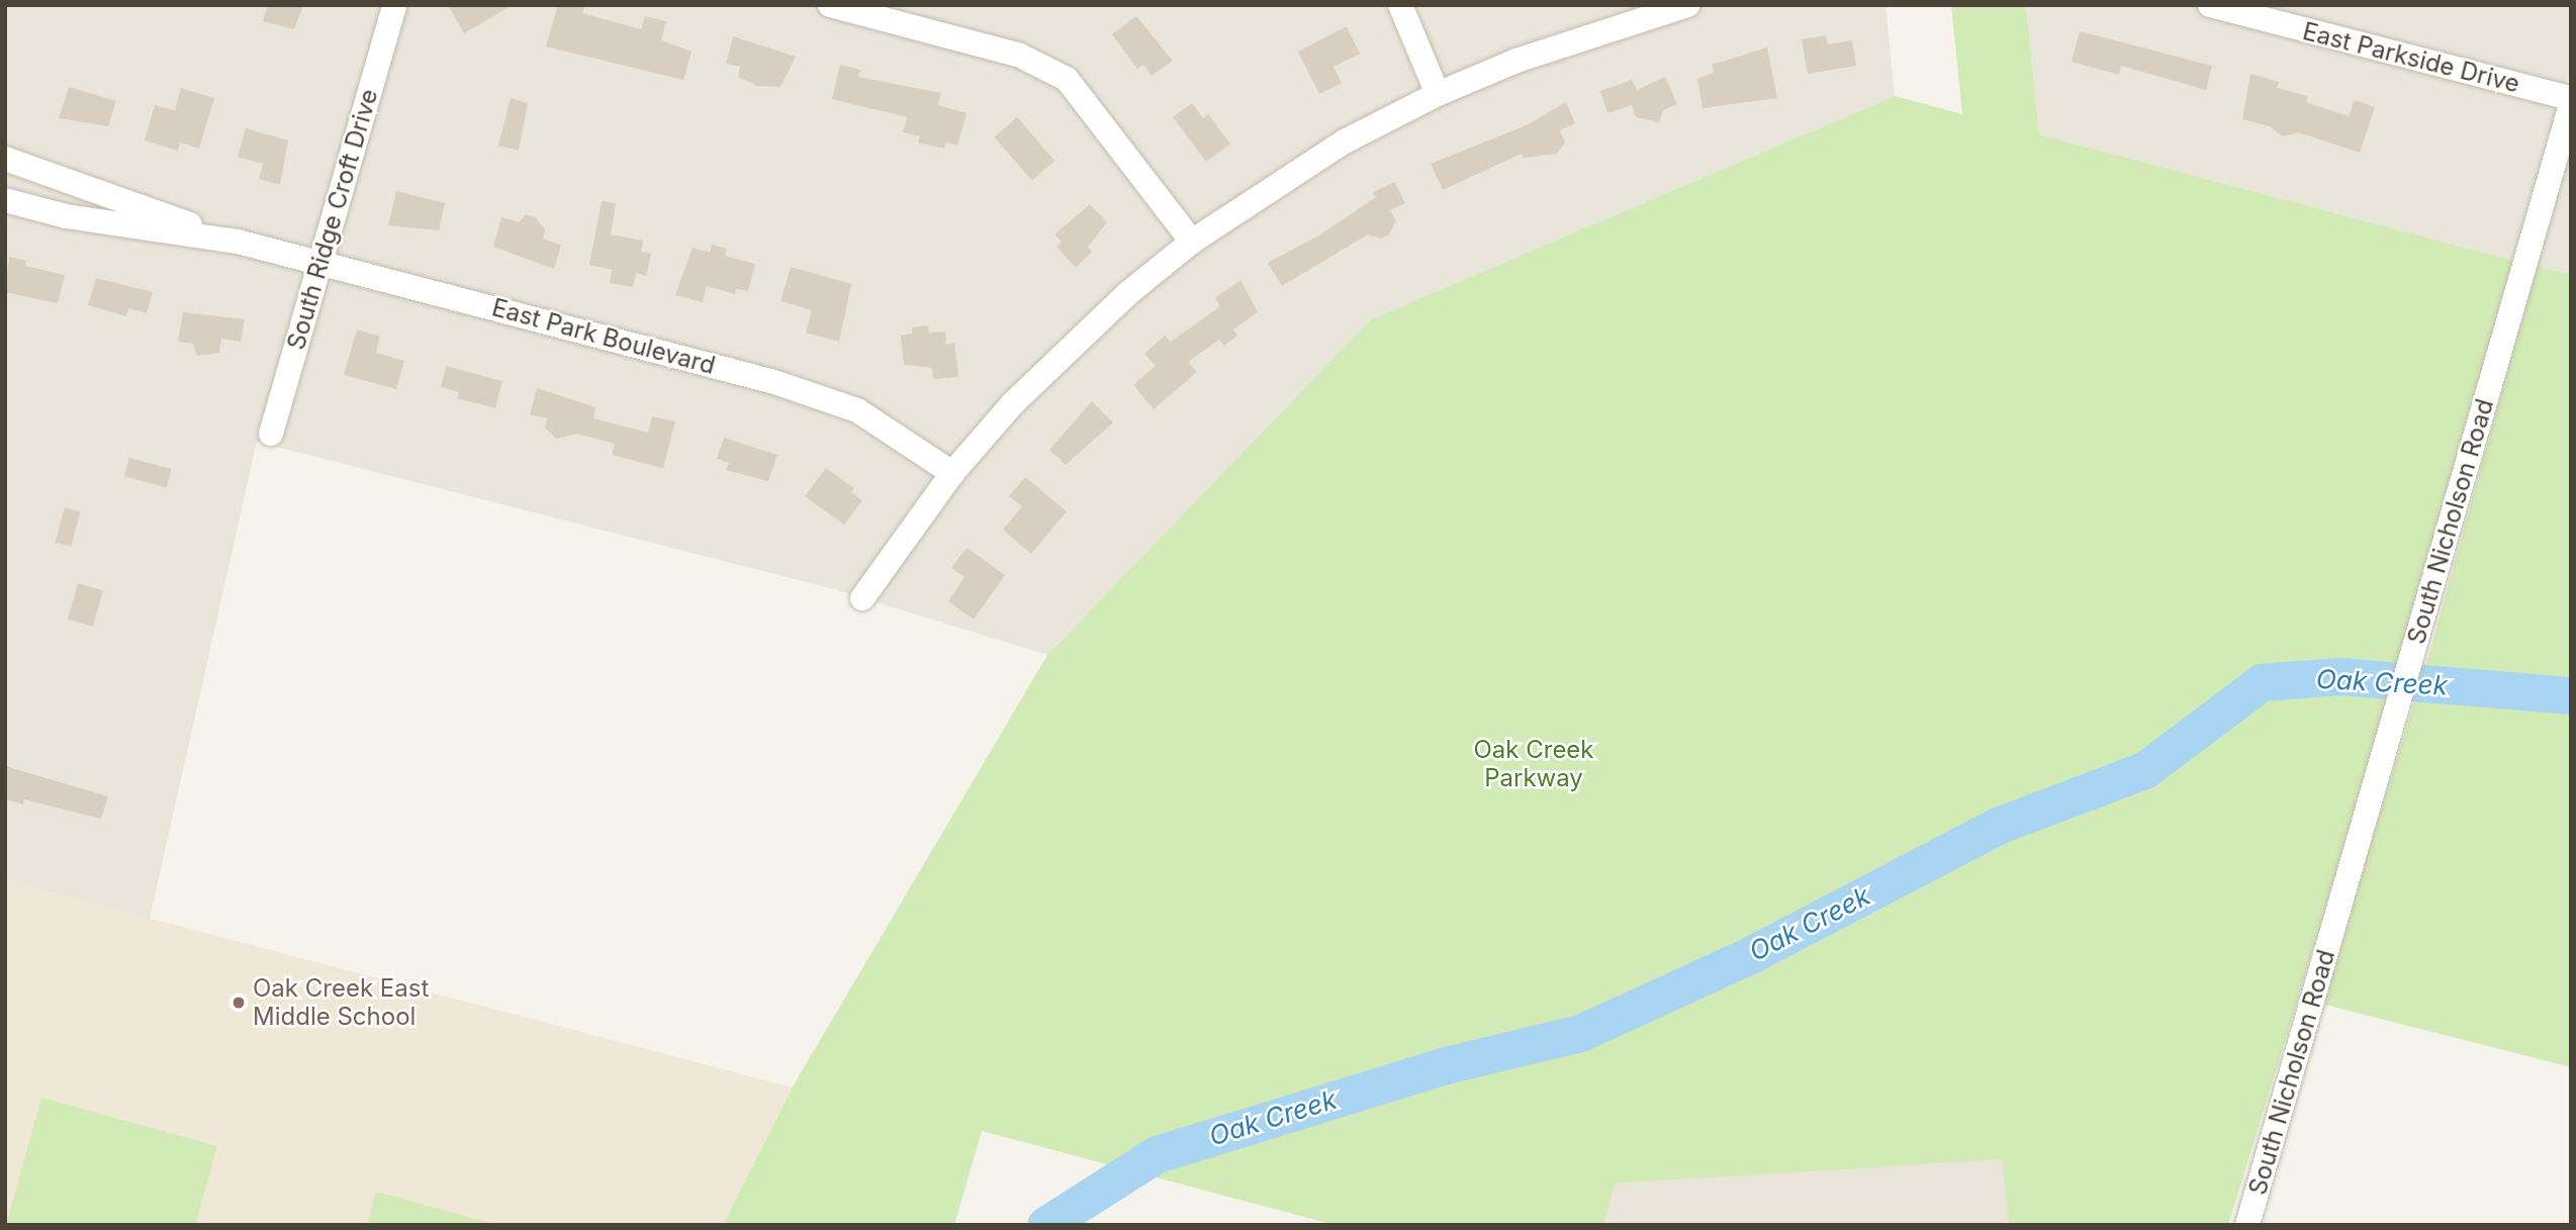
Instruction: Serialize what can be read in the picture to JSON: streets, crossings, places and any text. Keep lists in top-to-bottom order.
{
  "streets": {
    "street": [
      "East Parkside Drive",
      "South Ridge Croft Drive",
      "East Park Boulevard",
      "South Nicholson Road"
    ]
  },
  "crossings": [
    ["South Ridge Croft Drive", "East Park Boulevard"]
  ],
  "water": ["Oak Creek"],
  "parks": ["Oak Creek Parkway"],
  "places": ["Oak Creek East Middle School"]
}
